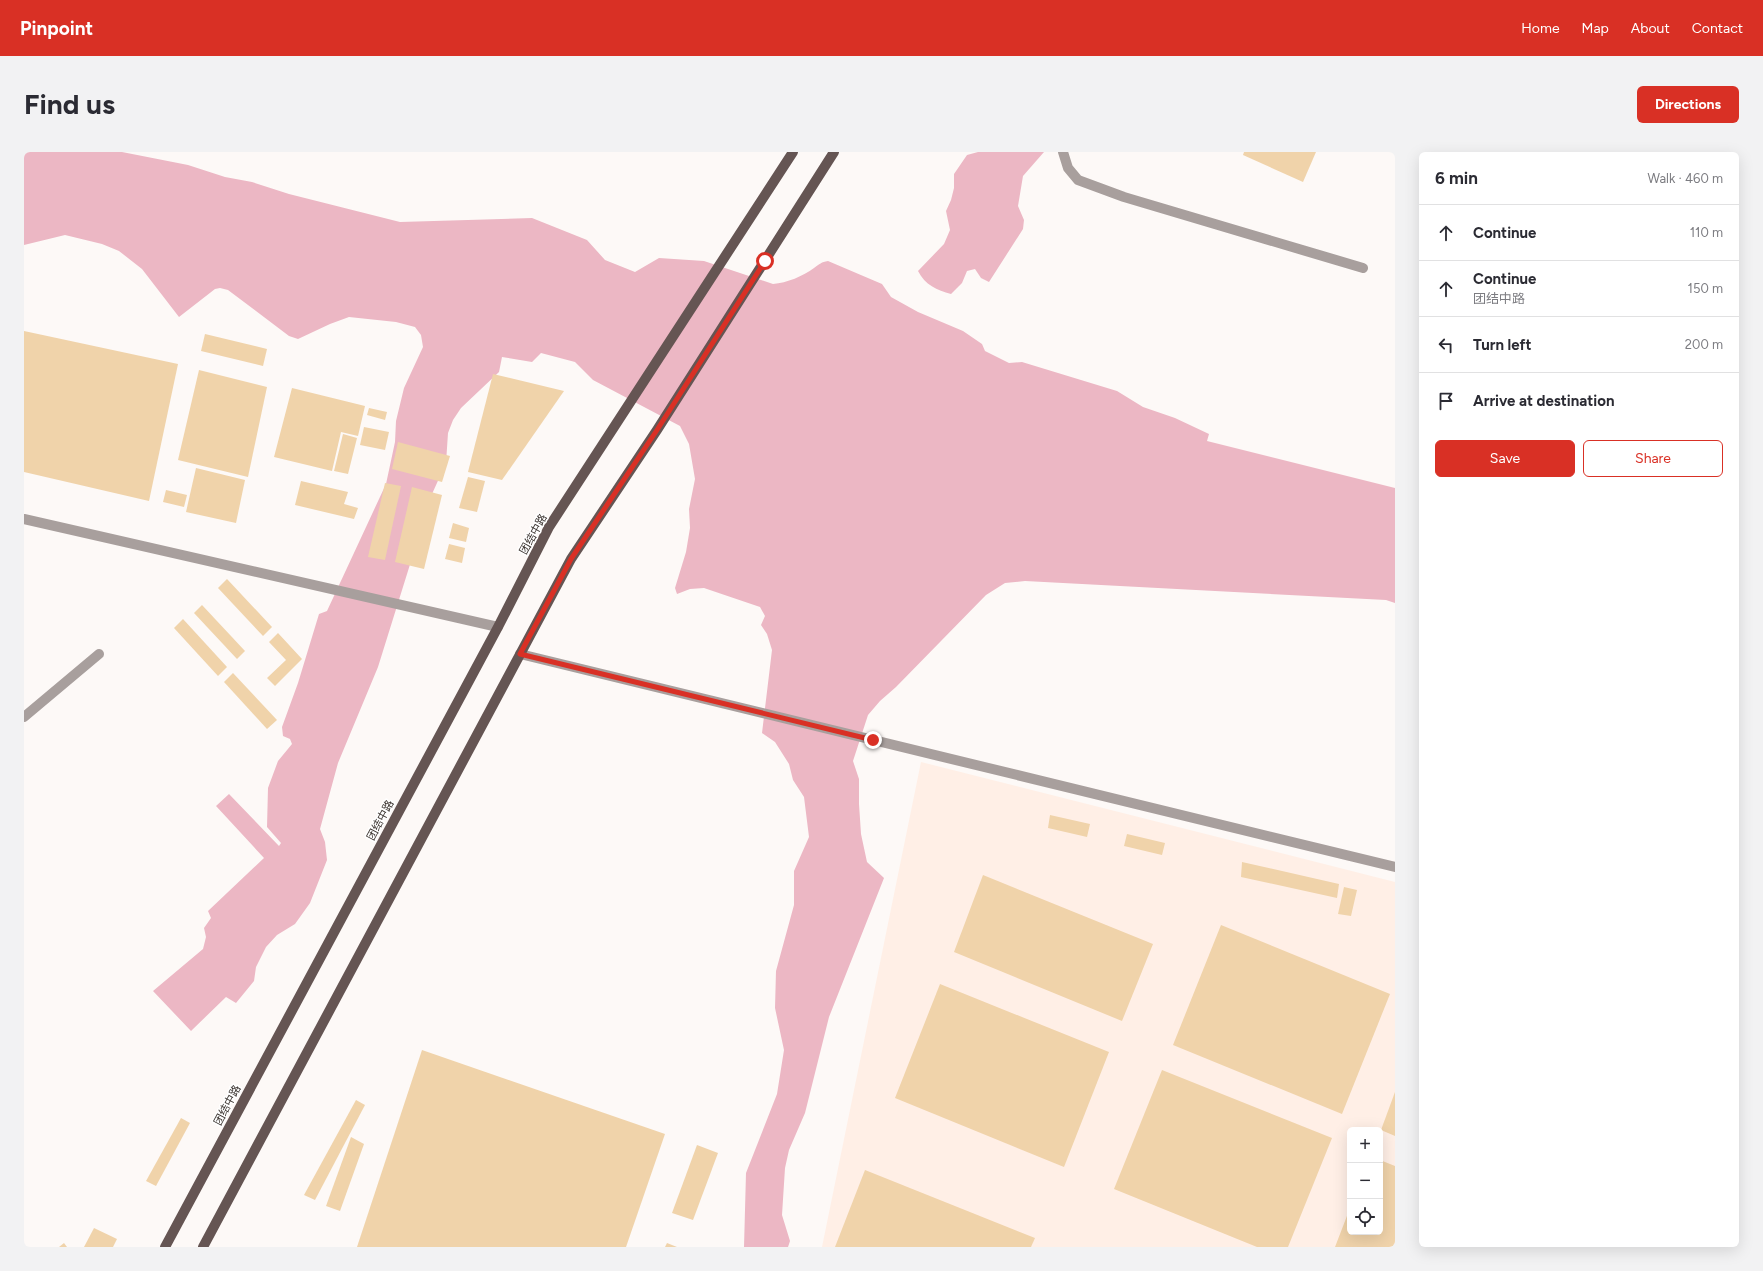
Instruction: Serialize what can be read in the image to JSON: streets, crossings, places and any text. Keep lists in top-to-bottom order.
{
  "streets": {
    "main road": ["团结中路"]
  },
  "page": {
    "header": "Pinpoint",
    "nav": [
      "Home",
      "Map",
      "About",
      "Contact"
    ],
    "buttons": [
      "Directions",
      ["Save", "Share"]
    ],
    "title": "Find us",
    "heading": ["6 min", "Walk · 460 m"],
    "list": [
      ["Continue", "110 m"],
      ["Continue", "团结中路", "150 m"],
      ["Turn left", "200 m"],
      "Arrive at destination"
    ],
    "map_buttons": ["+", "−"]
  }
}
